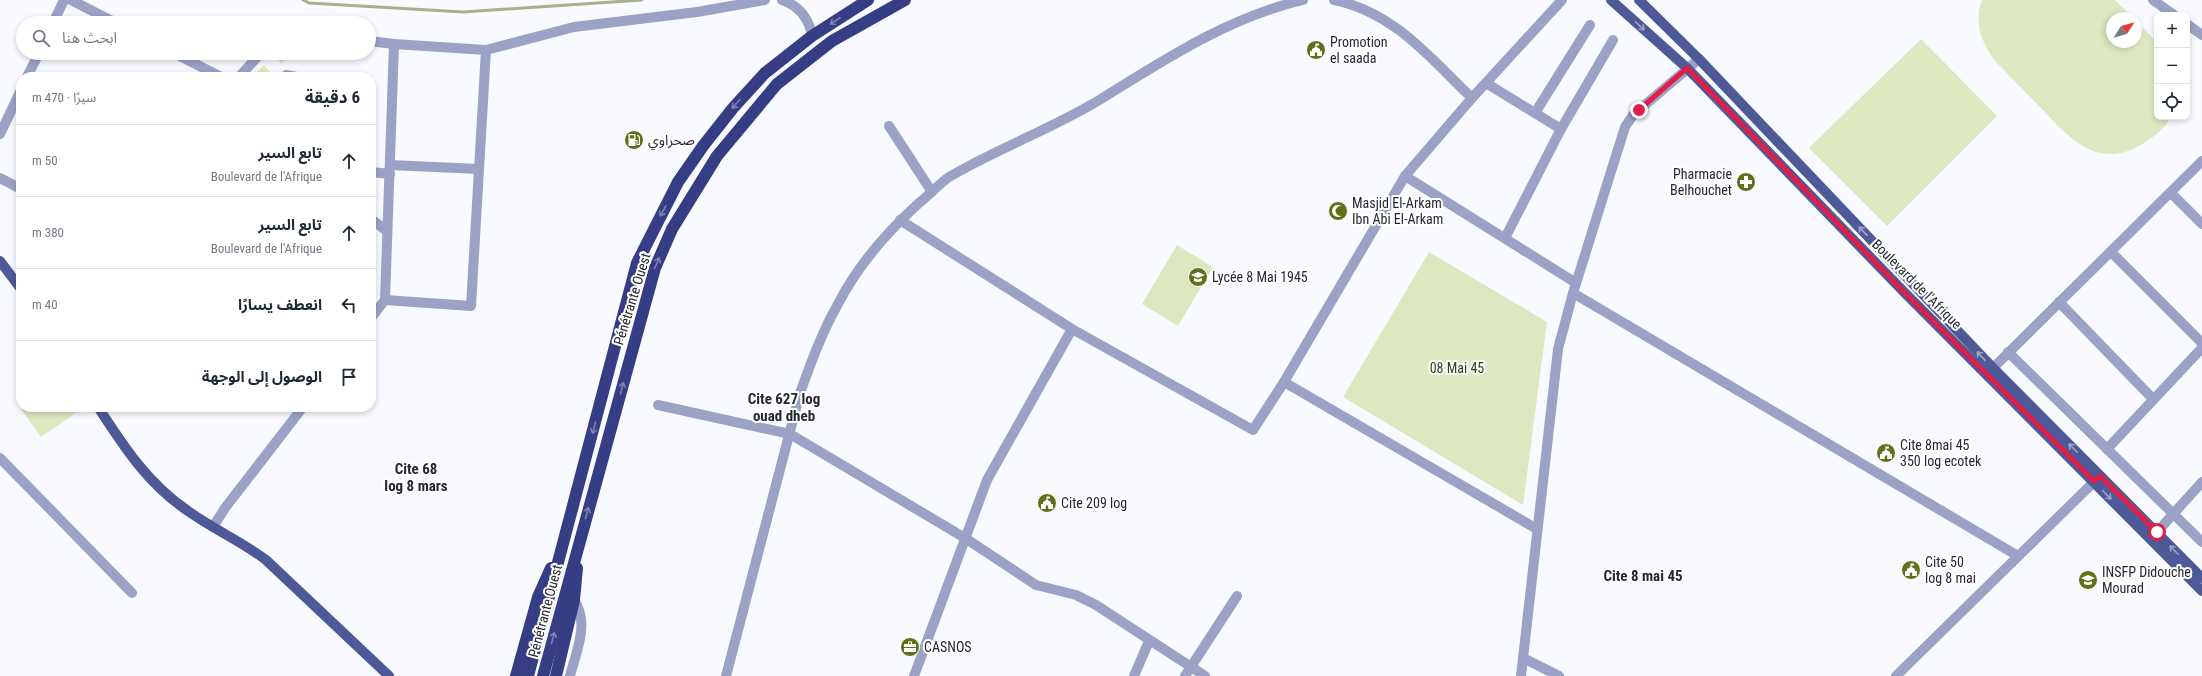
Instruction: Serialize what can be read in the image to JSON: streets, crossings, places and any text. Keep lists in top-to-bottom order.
{
  "streets": {
    "highway": ["Pénétrante Ouest"],
    "main road": ["Boulevard de l'Afrique"]
  },
  "districts": ["Cite 627 log ouad dheb", "Cite 68 log 8 mars", "Cite 8 mai 45"],
  "parks": ["08 Mai 45"],
  "places": {
    "public building": [
      "Promotion el saada",
      "Cite 8mai 45 350 log ecotek",
      "Cite 209 log",
      "Cite 50 log 8 mai"
    ],
    "fuel station": ["صحراوي"],
    "pharmacy": ["Pharmacie Belhouchet"],
    "mosque": ["Masjid El-Arkam Ibn Abi El-Arkam"],
    "school or university": ["Lycée 8 Mai 1945", "INSFP Didouche Mourad"],
    "office": ["CASNOS"]
  },
  "north": "top right",
  "page": {
    "map_buttons": ["+", "−"],
    "search": "ابحث هنا",
    "heading": ["6 دقيقة", "سيرًا · 470 m"],
    "list": [
      ["تابع السير", "Boulevard de l'Afrique", "50 m"],
      ["تابع السير", "Boulevard de l'Afrique", "380 m"],
      ["انعطف يسارًا", "40 m"],
      "الوصول إلى الوجهة"
    ]
  }
}
